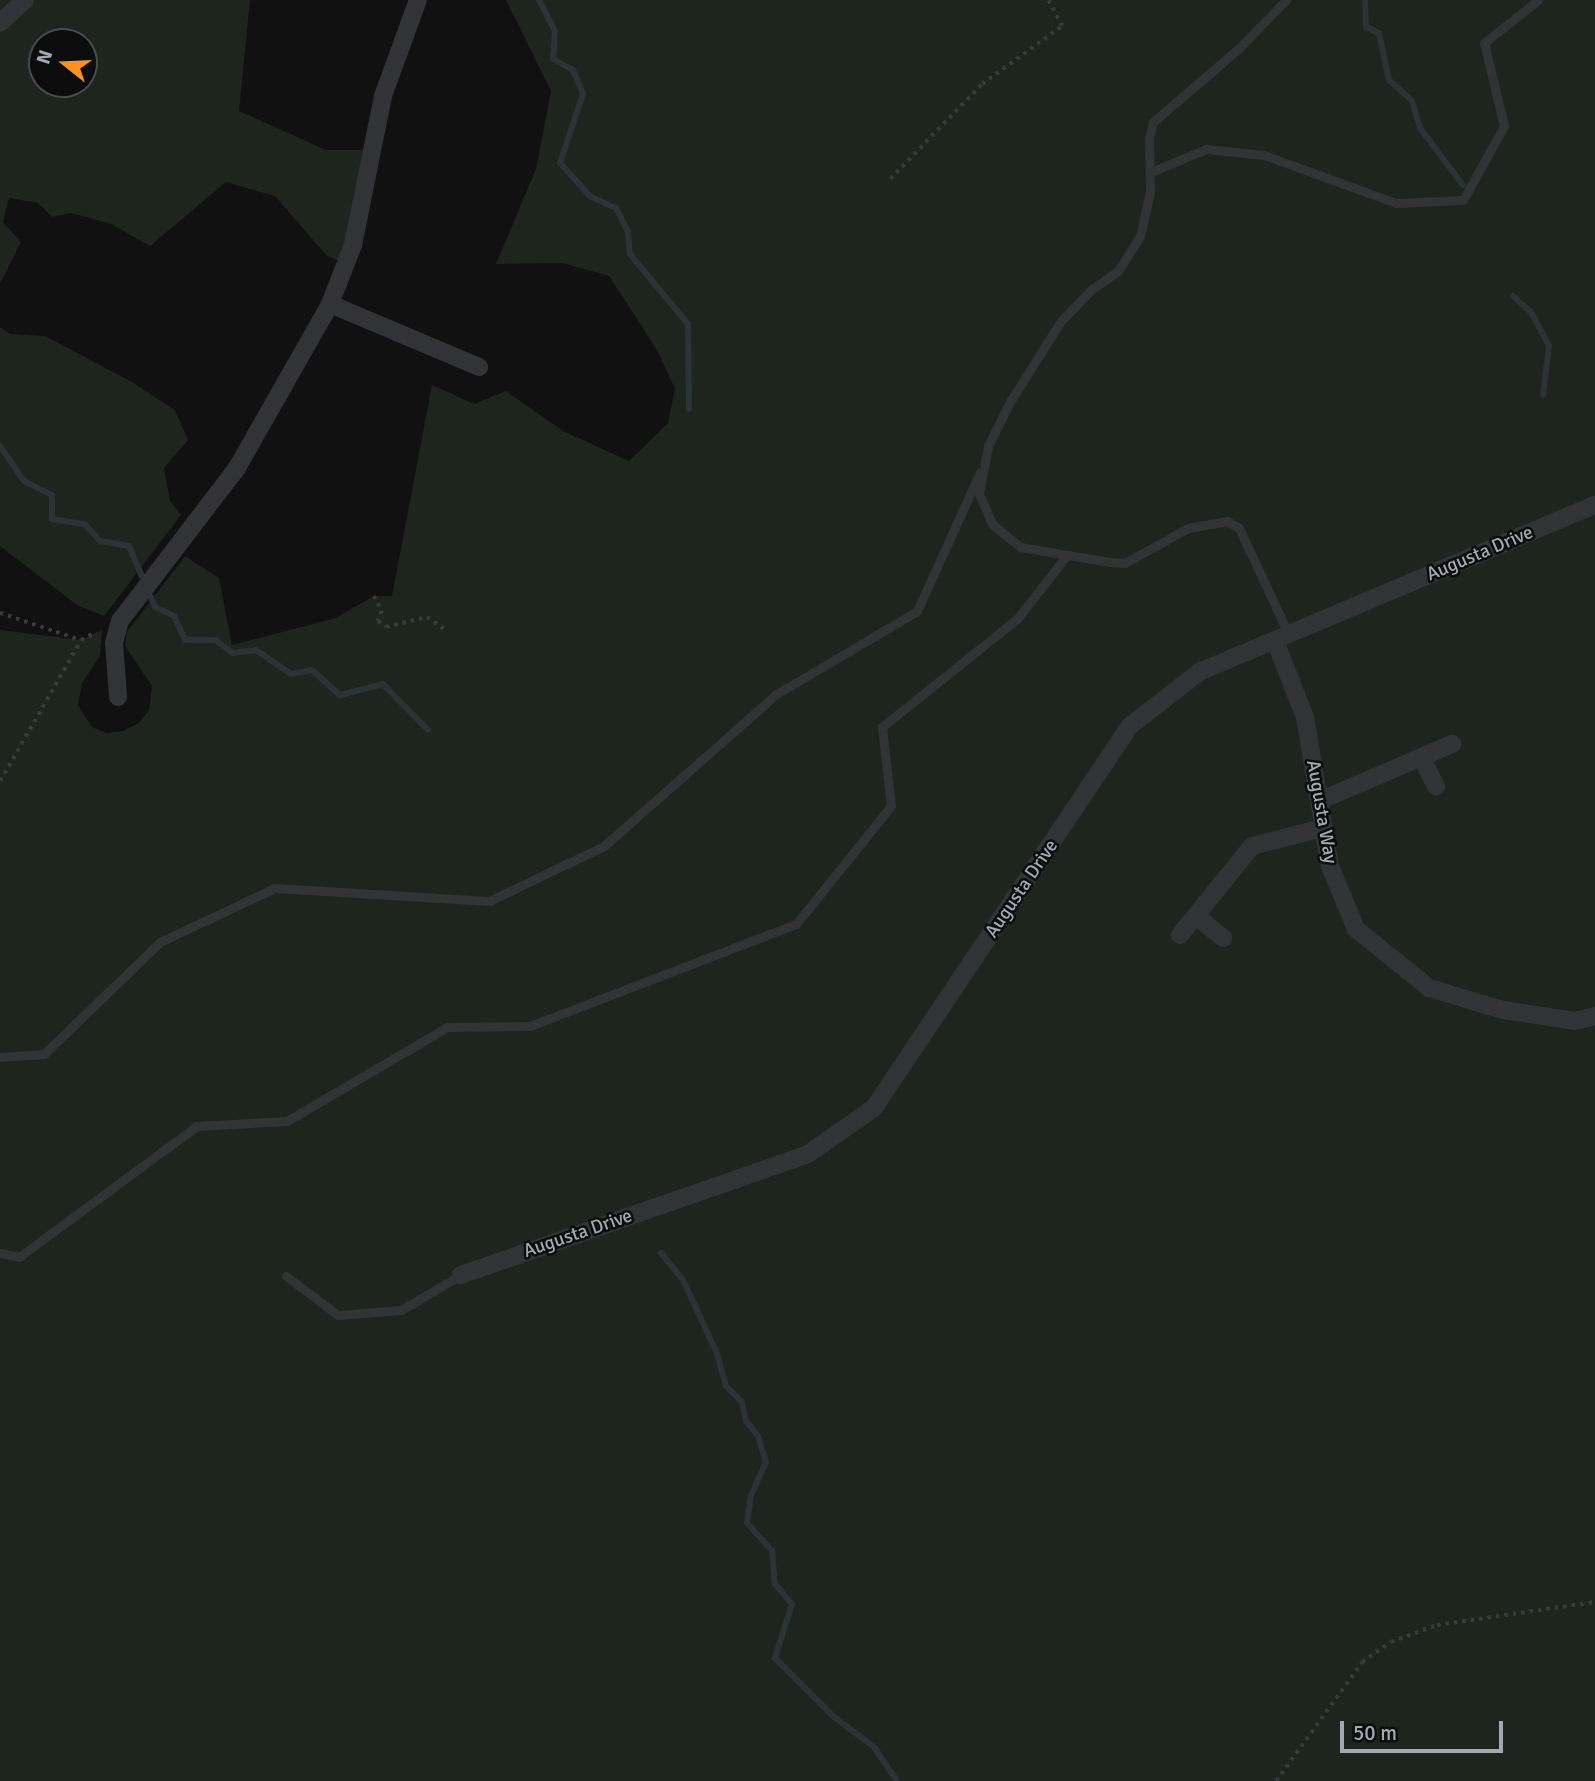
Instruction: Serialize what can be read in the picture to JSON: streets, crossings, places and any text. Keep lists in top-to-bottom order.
{
  "streets": {
    "street": ["Augusta Drive", "Augusta Way"]
  },
  "crossings": [
    ["Augusta Drive", "Augusta Way"]
  ],
  "scale_bar": "50 m",
  "north": "left"
}
